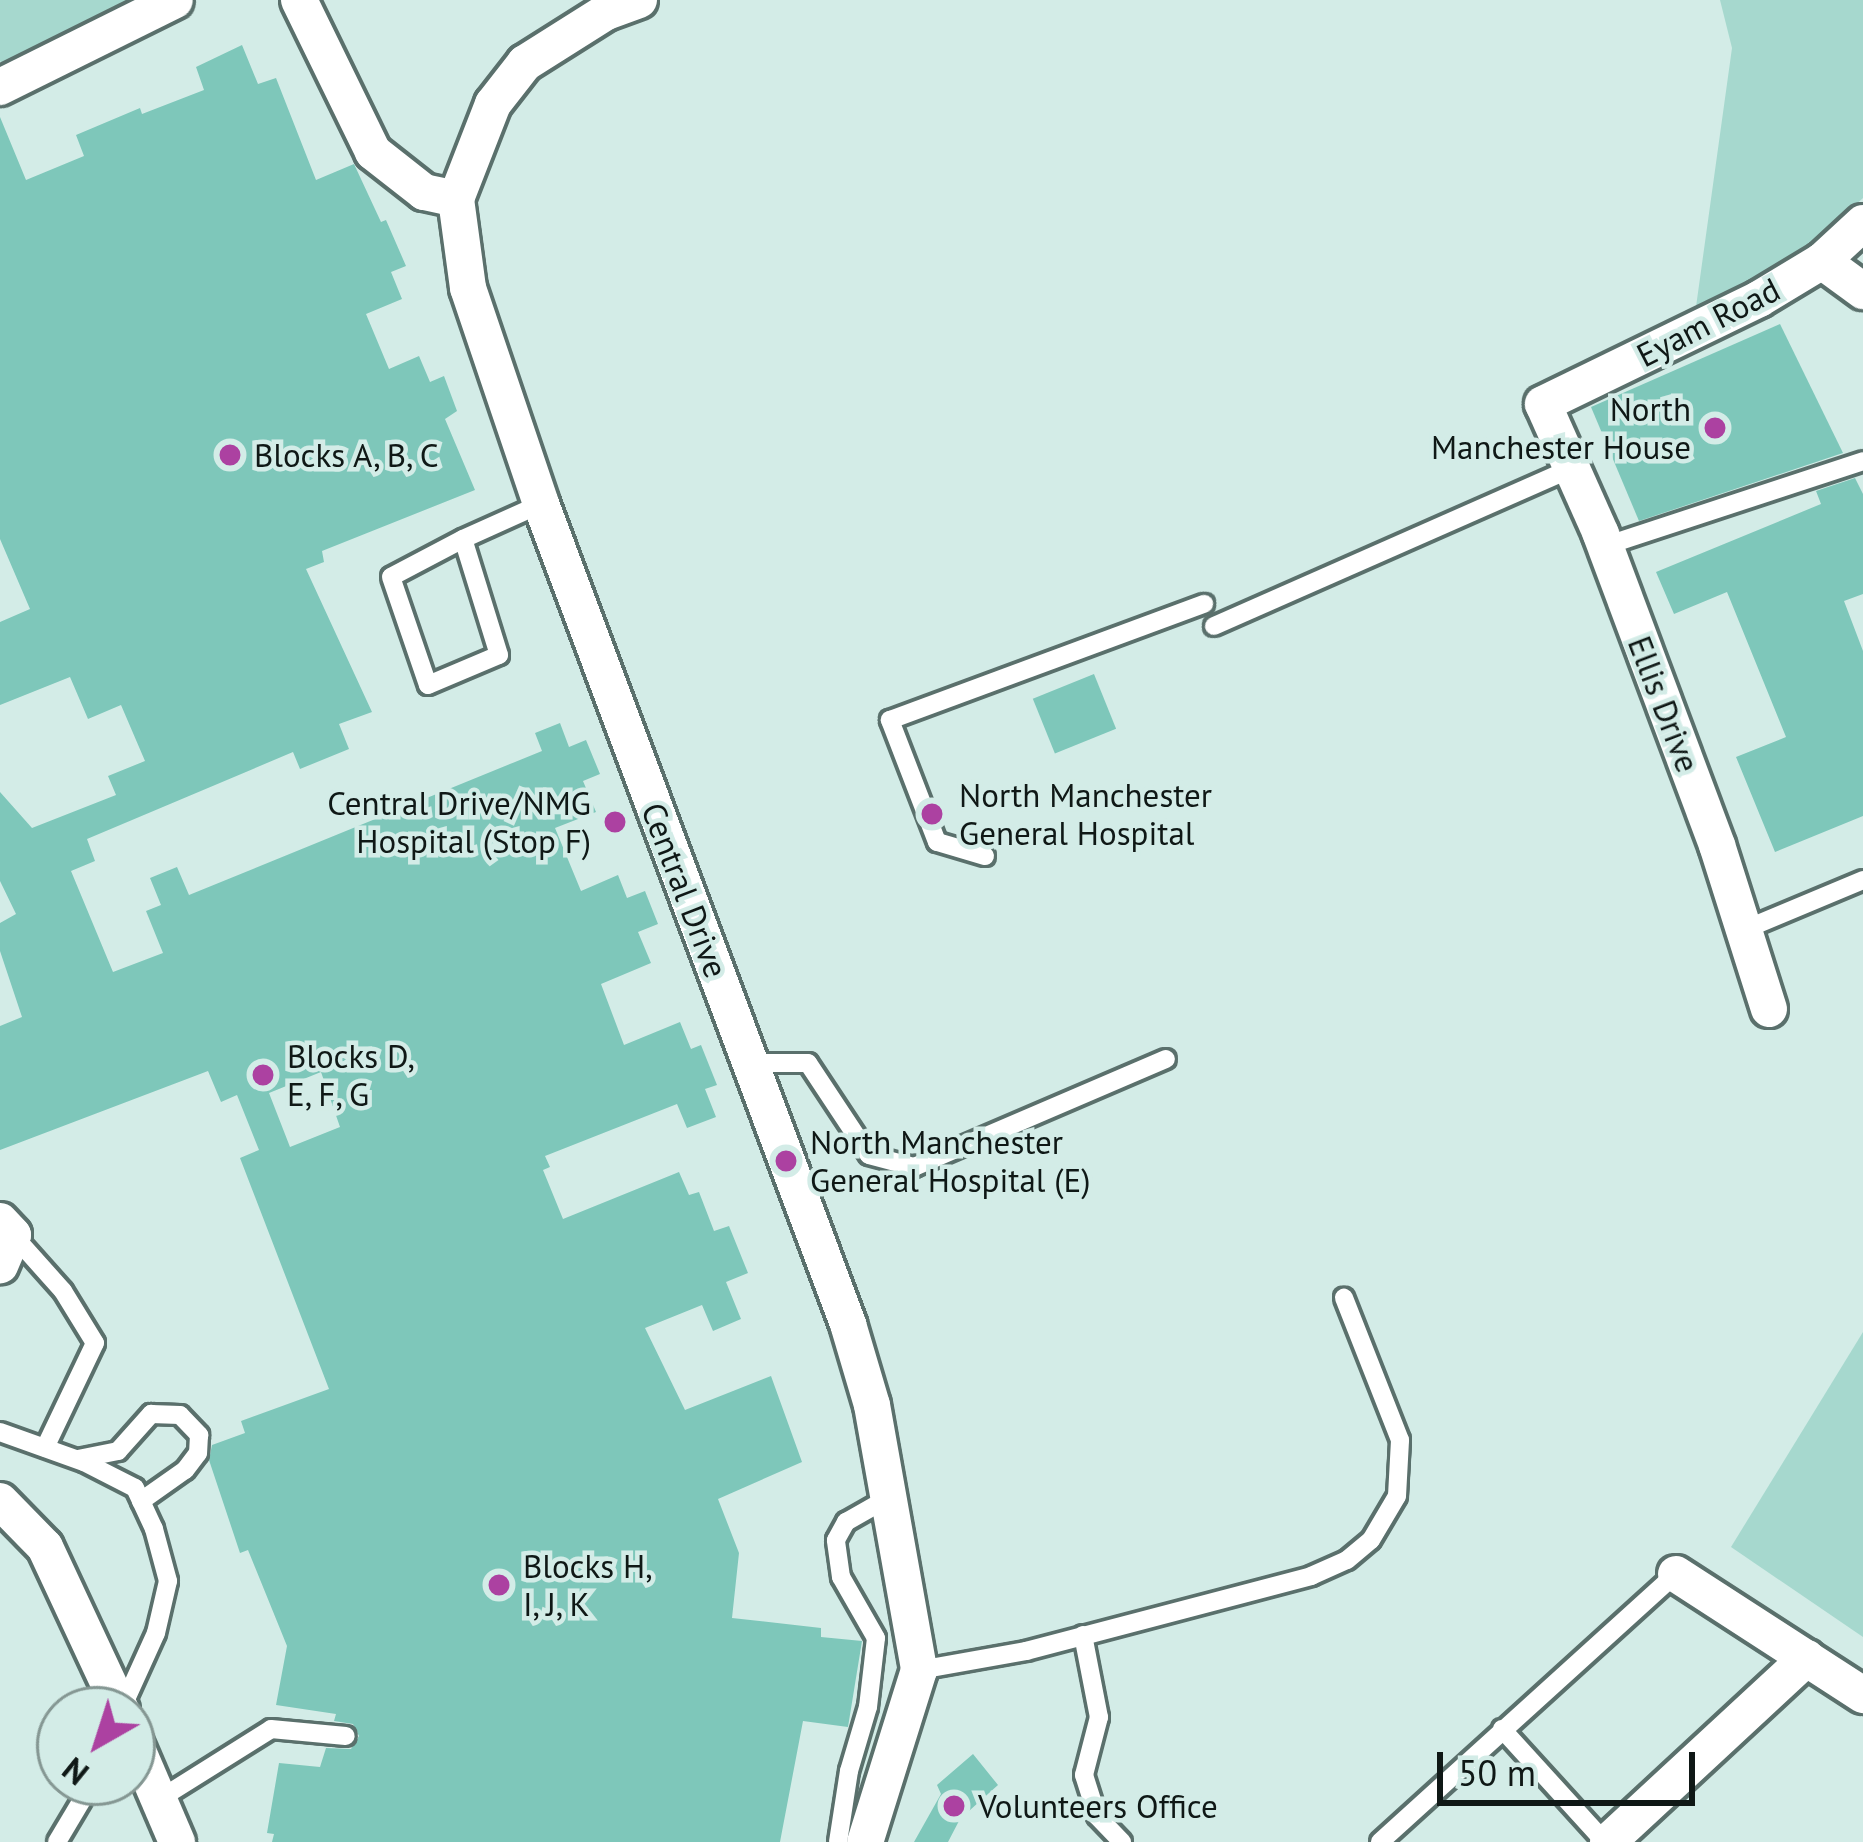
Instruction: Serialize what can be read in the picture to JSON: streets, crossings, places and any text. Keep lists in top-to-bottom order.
{
  "streets": {
    "street": ["Eyam Road", "Ellis Drive", "Central Drive"]
  },
  "crossings": [
    ["Eyam Road", "Ellis Drive"]
  ],
  "places": [
    "North Manchester House",
    "Blocks A, B, C",
    "North Manchester General Hospital",
    "Central Drive/NMG Hospital (Stop F)",
    "Blocks D, E, F, G",
    "North Manchester General Hospital (E)",
    "Blocks H, I, J, K",
    "Volunteers Office"
  ],
  "scale_bar": "50 m",
  "north": "bottom left"
}
